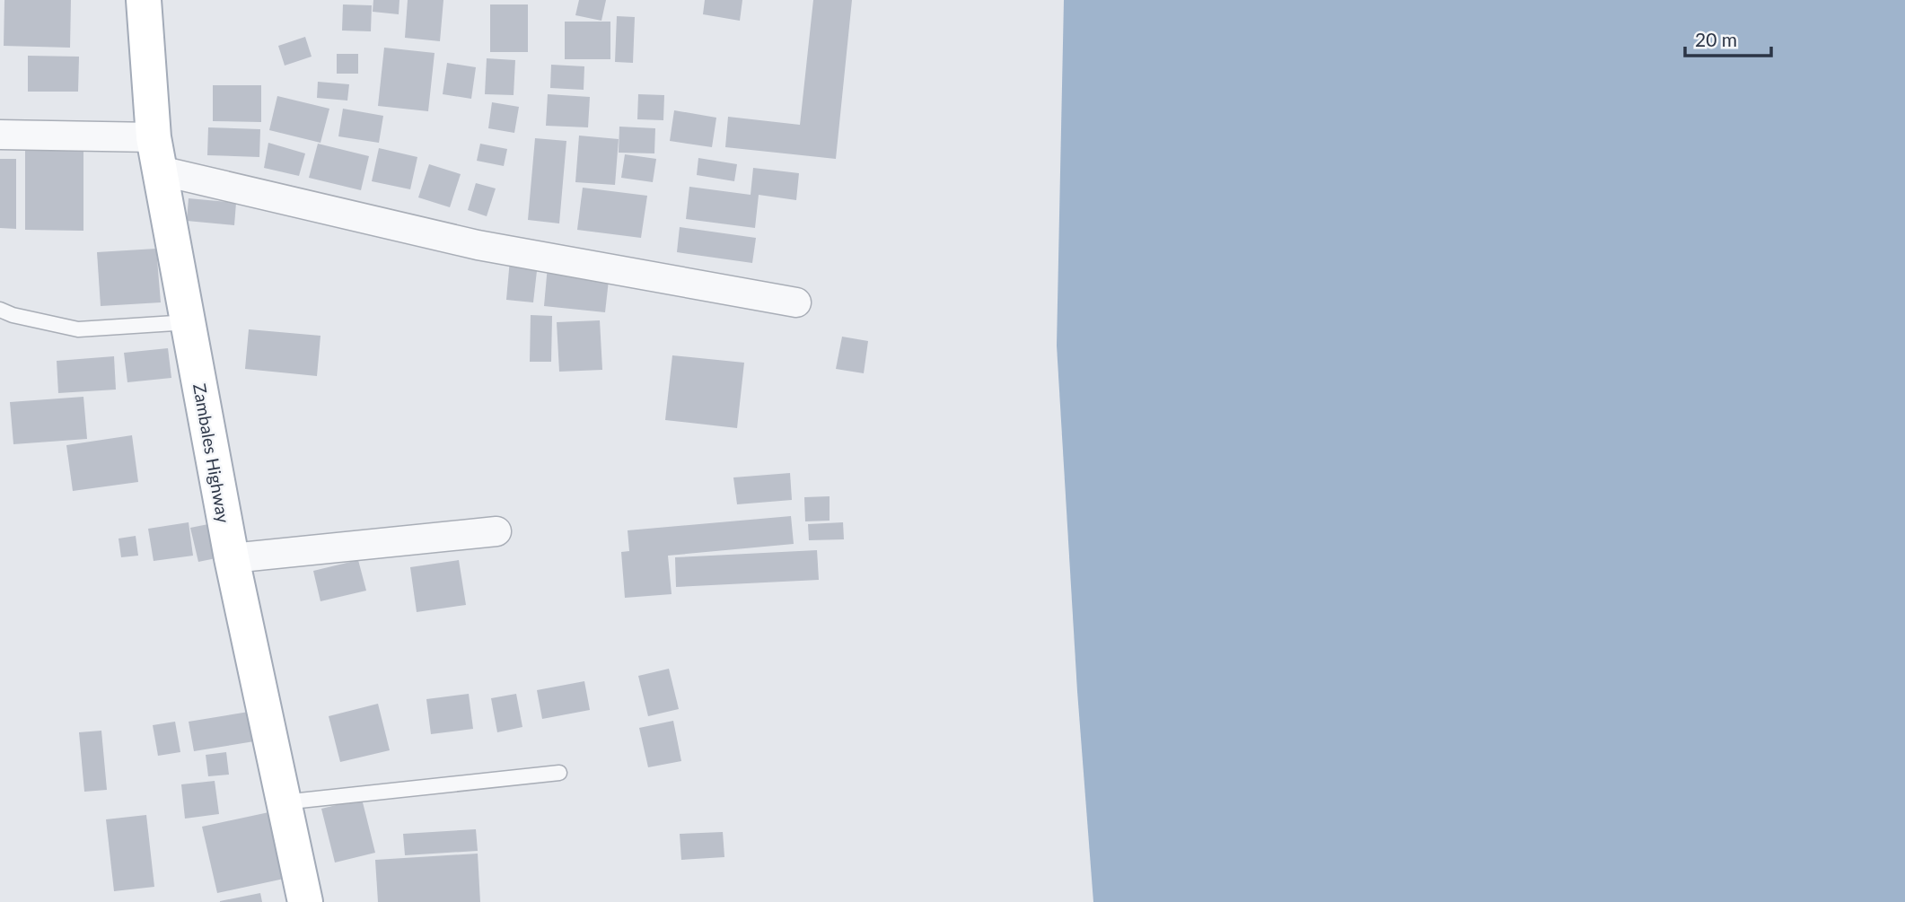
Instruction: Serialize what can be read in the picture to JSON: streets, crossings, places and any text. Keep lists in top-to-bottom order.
{
  "streets": {
    "main road": ["Zambales Highway"]
  },
  "scale_bar": "20 m"
}
